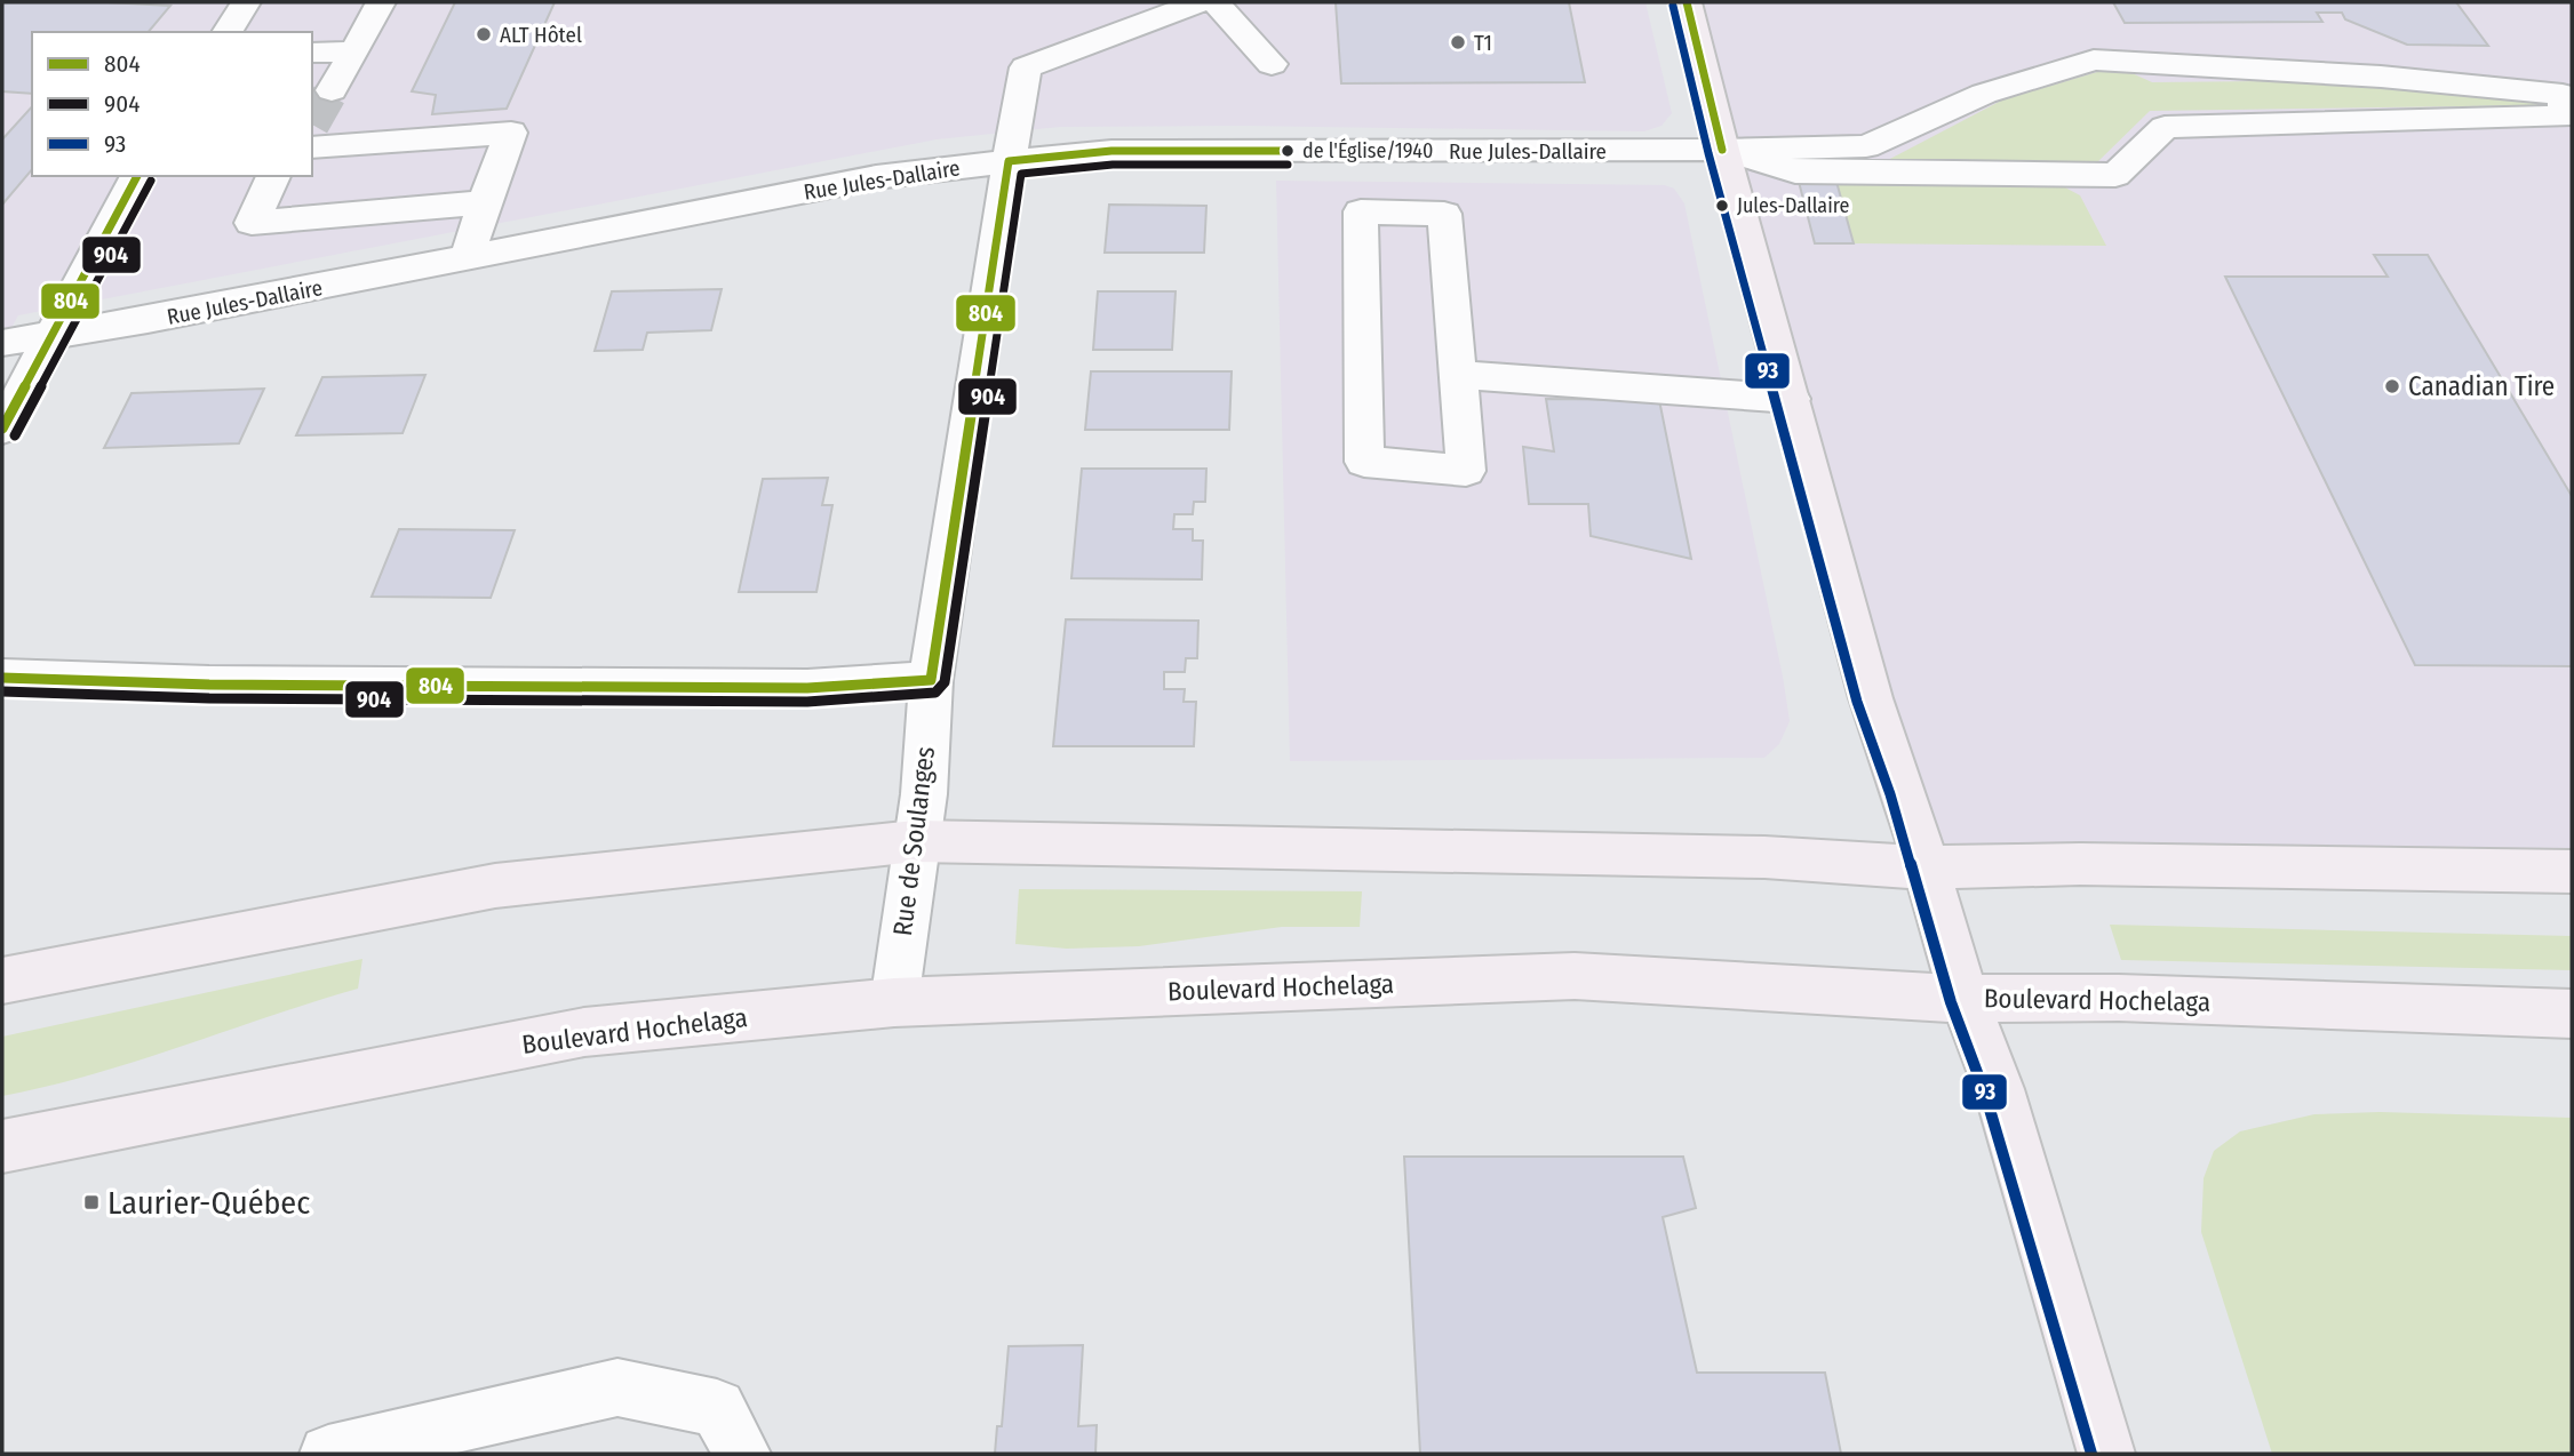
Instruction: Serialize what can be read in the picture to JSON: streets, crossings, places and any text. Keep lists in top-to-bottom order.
{
  "streets": {
    "main road": ["Boulevard Hochelaga"],
    "street": ["Rue Jules-Dallaire", "Rue de Soulanges"]
  },
  "crossings": [
    ["Rue Jules-Dallaire", "Rue de Soulanges"],
    ["Rue de Soulanges", "Boulevard Hochelaga"]
  ],
  "places": {
    "other": [
      "ALT Hôtel",
      "T1",
      "de l'Église/1940",
      "Jules-Dallaire",
      "Canadian Tire"
    ],
    "transit": ["Laurier-Québec"]
  },
  "lines": ["transit line 804", "transit line 93", "transit line 904"],
  "legend": ["804", "904", "93"]
}
